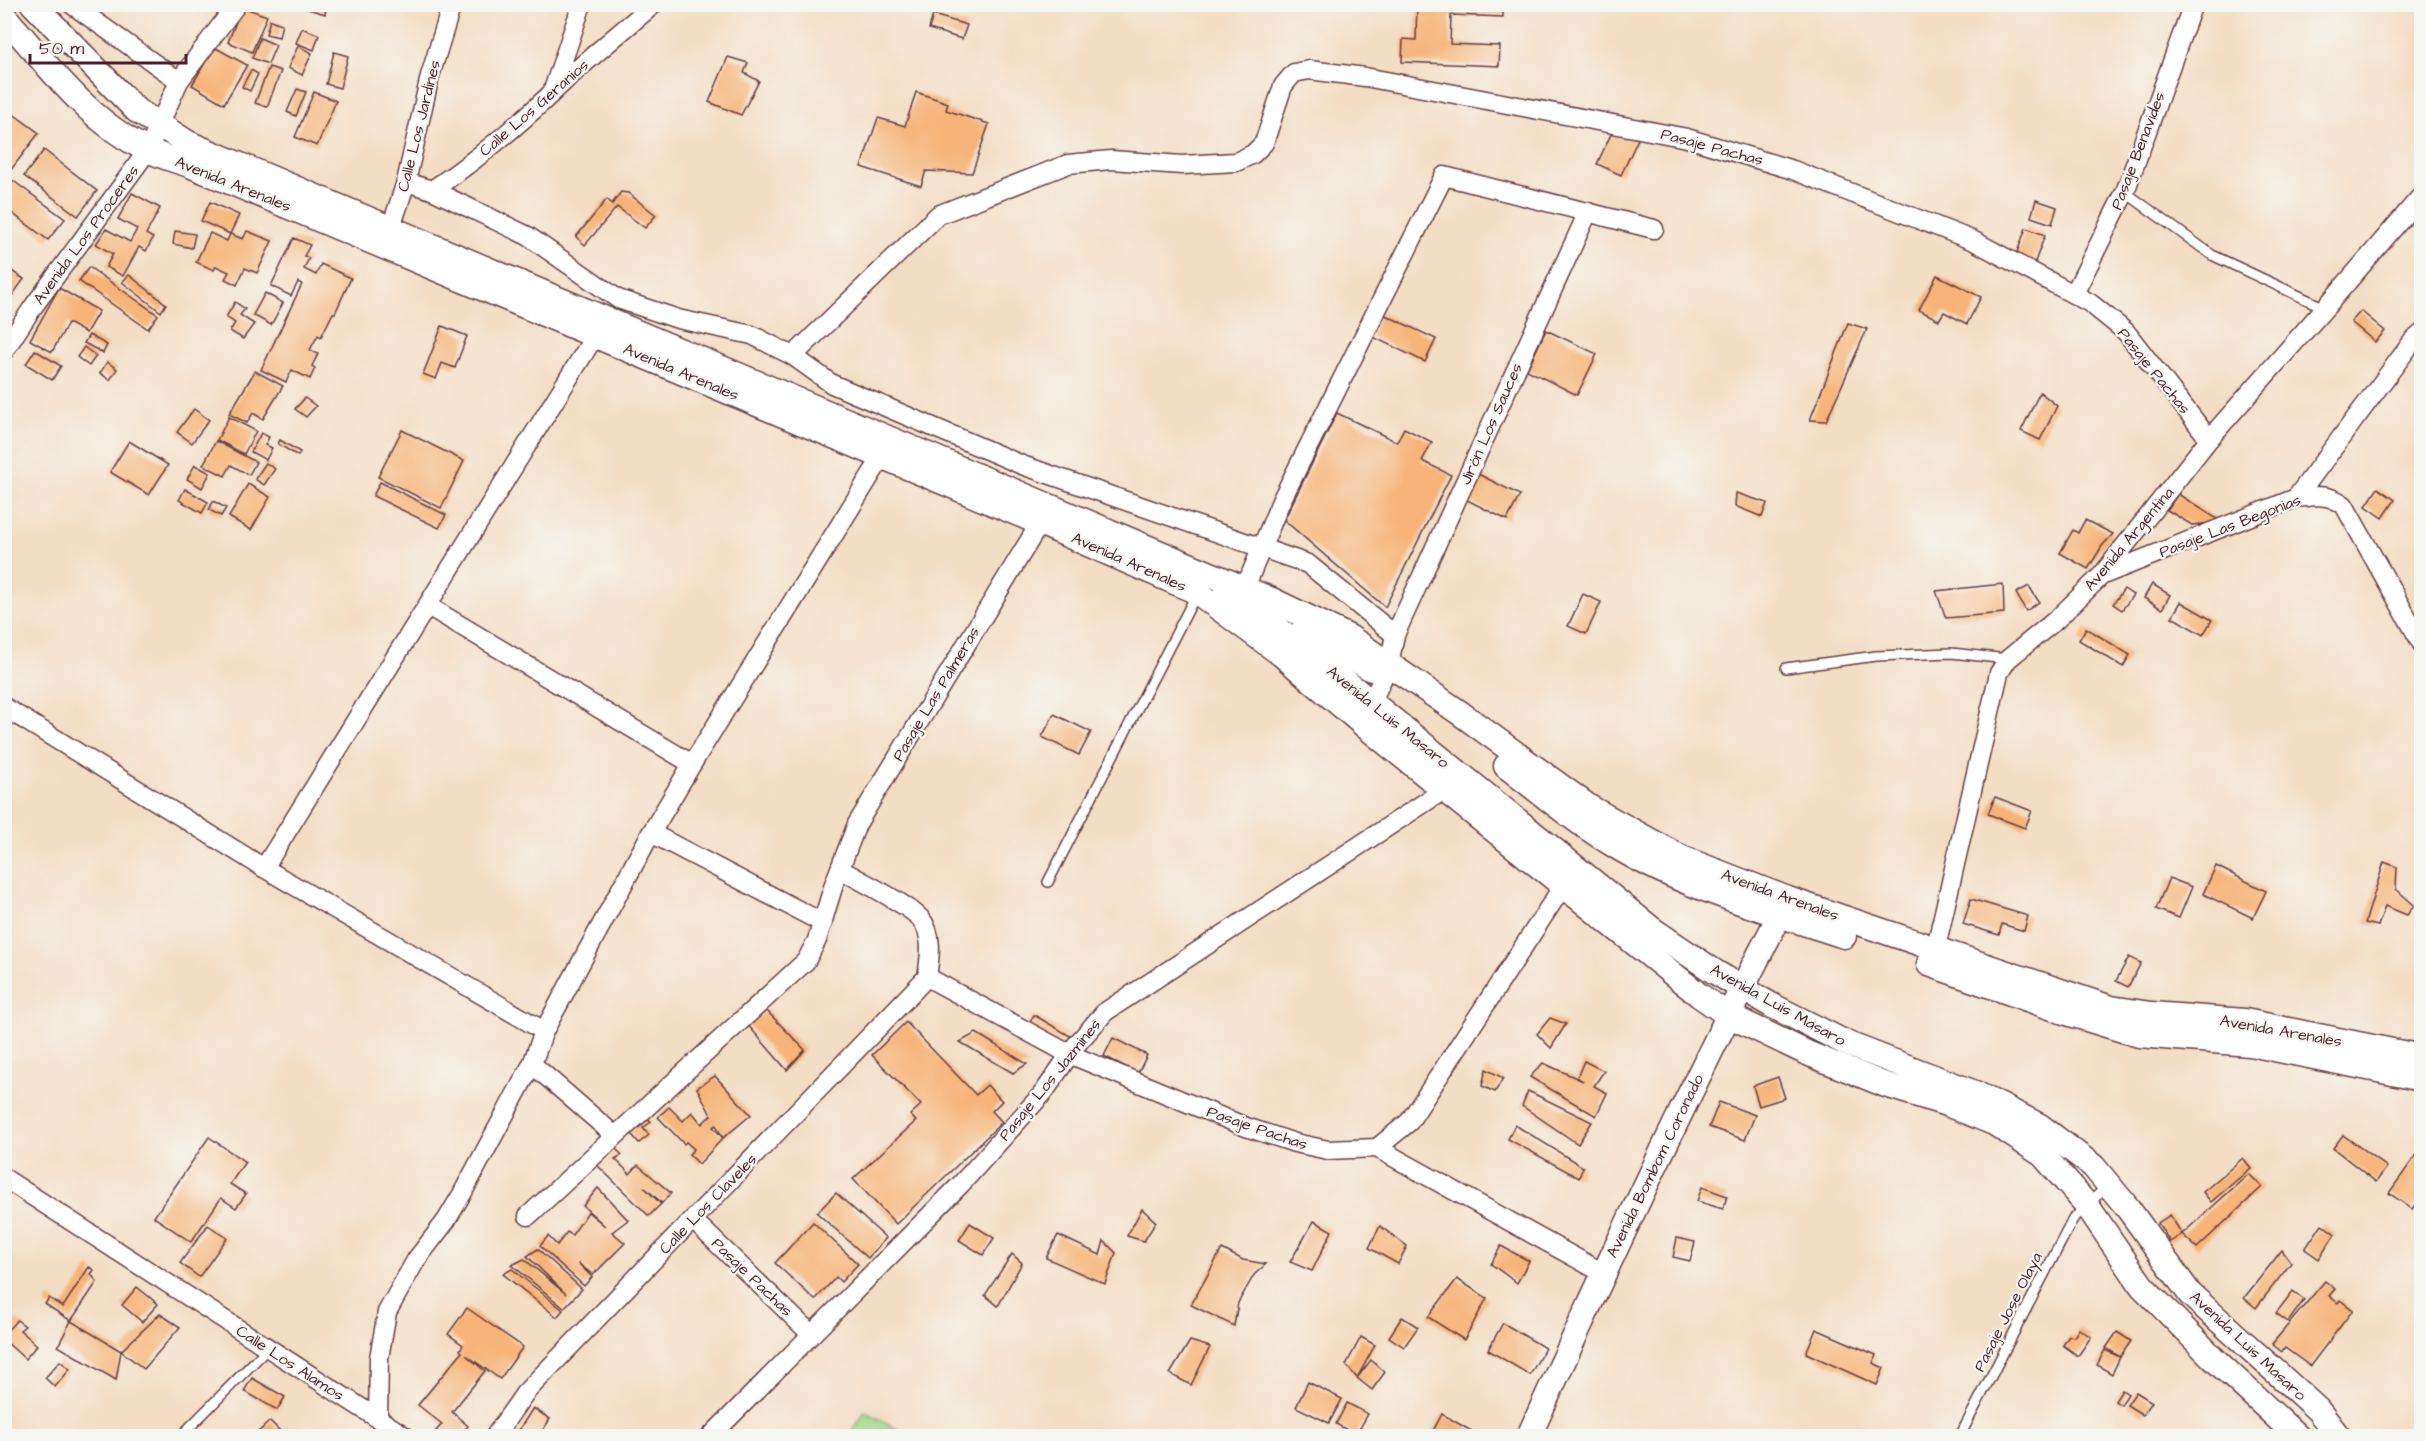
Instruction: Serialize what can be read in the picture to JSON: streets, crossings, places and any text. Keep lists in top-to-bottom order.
{
  "streets": {
    "main road": ["Avenida Arenales", "Avenida Luis Masaro", "Avenida Bombom Coronado"],
    "street": [
      "Calle Los Geranios",
      "Calle Los Jardines",
      "Pasaje Pachas",
      "Pasaje Benavides",
      "Avenida Los Proceres",
      "Jirón Los Sauces",
      "Pasaje Las Begonias",
      "Avenida Argentina",
      "Pasaje Las Palmeras",
      "Pasaje Los Jazmines",
      "Calle Los Claveles",
      "Calle Los Alamos"
    ],
    "lane": ["Pasaje Jose Olaya"]
  },
  "crossings": [
    ["Calle Los Jardines", "Avenida Arenales"],
    ["Pasaje Pachas", "Pasaje Benavides"],
    ["Pasaje Pachas", "Avenida Argentina"],
    ["Pasaje Pachas", "Pasaje Los Jazmines"],
    ["Pasaje Pachas", "Calle Los Claveles"],
    ["Avenida Arenales", "Avenida Los Proceres"],
    ["Avenida Arenales", "Avenida Argentina"],
    ["Avenida Arenales", "Pasaje Las Palmeras"],
    ["Avenida Arenales", "Avenida Luis Masaro"],
    ["Pasaje Las Begonias", "Avenida Argentina"],
    ["Avenida Luis Masaro", "Pasaje Los Jazmines"],
    ["Avenida Luis Masaro", "Avenida Bombom Coronado"],
    ["Avenida Luis Masaro", "Pasaje Jose Olaya"]
  ],
  "scale_bar": "50 m"
}
